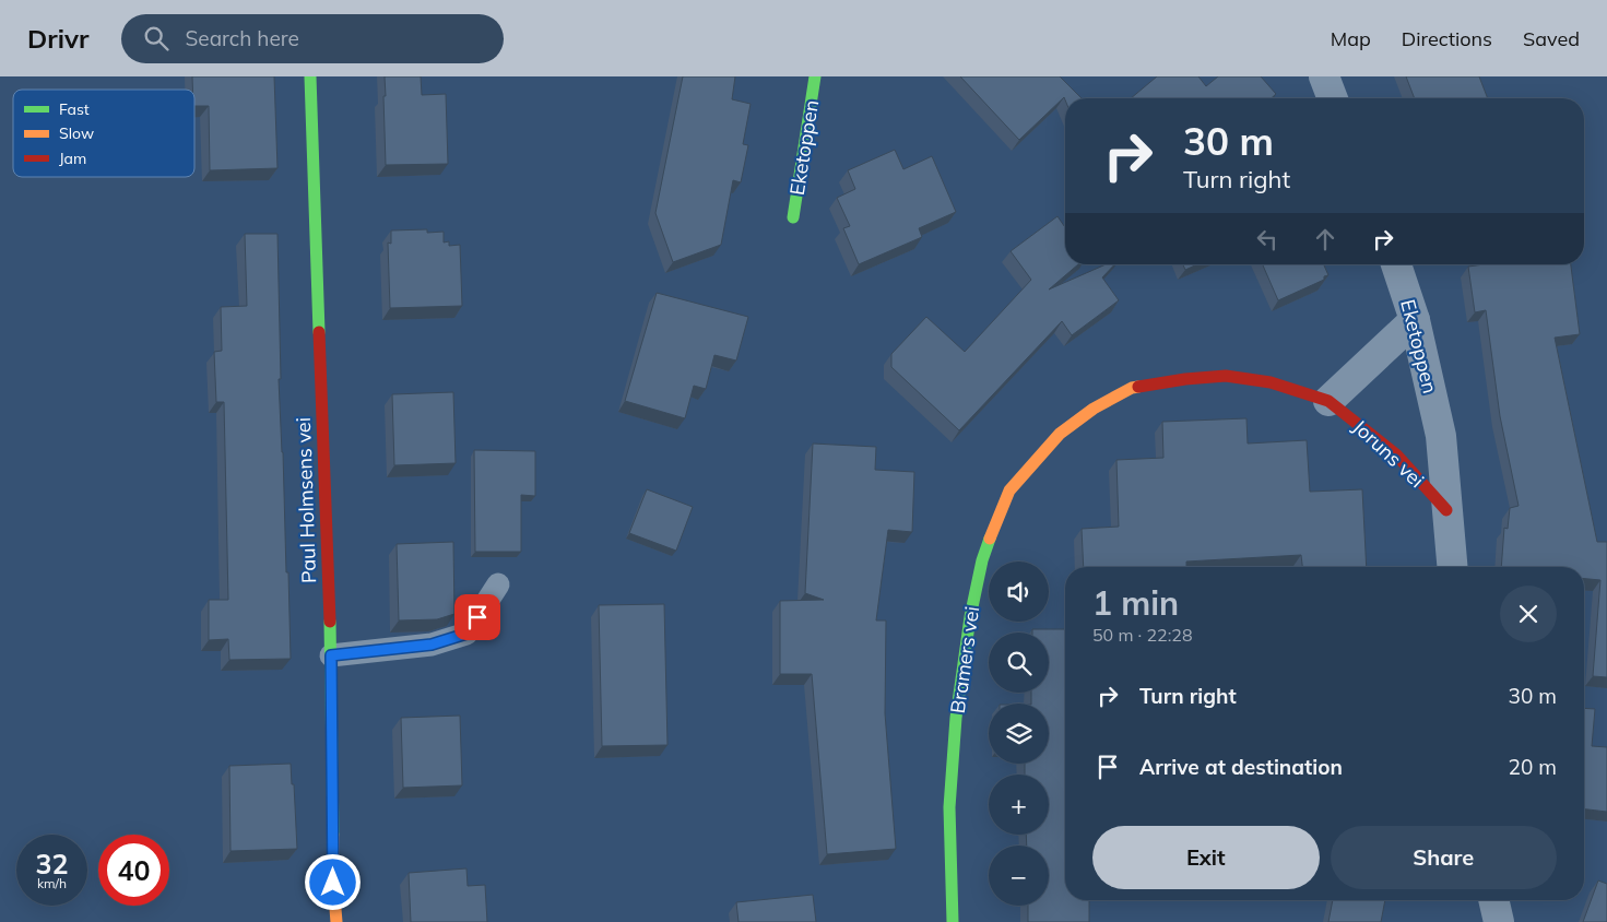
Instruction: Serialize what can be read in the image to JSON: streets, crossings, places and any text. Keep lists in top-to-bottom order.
{
  "streets": {
    "street": [
      "Eketoppen",
      "Joruns vei",
      "Paul Holmsens vei",
      "Bramers vei"
    ]
  },
  "crossings": [
    ["Eketoppen", "Joruns vei"],
    ["Joruns vei", "Bramers vei"]
  ],
  "legend": ["Fast", "Slow", "Jam"],
  "page": {
    "header": "Drivr",
    "search": "Search here",
    "nav": ["Map", "Directions", "Saved"],
    "turn": ["30 m", "Turn right"],
    "map_buttons": ["+", "−"],
    "heading": ["1 min", "50 m · 22:28"],
    "list": [
      {
        "name": "Turn right",
        "value": "30 m"
      },
      {
        "name": "Arrive at destination",
        "value": "20 m"
      }
    ],
    "buttons": ["Exit", "Share"],
    "speed": "32 km/h",
    "limit": "40"
  }
}
